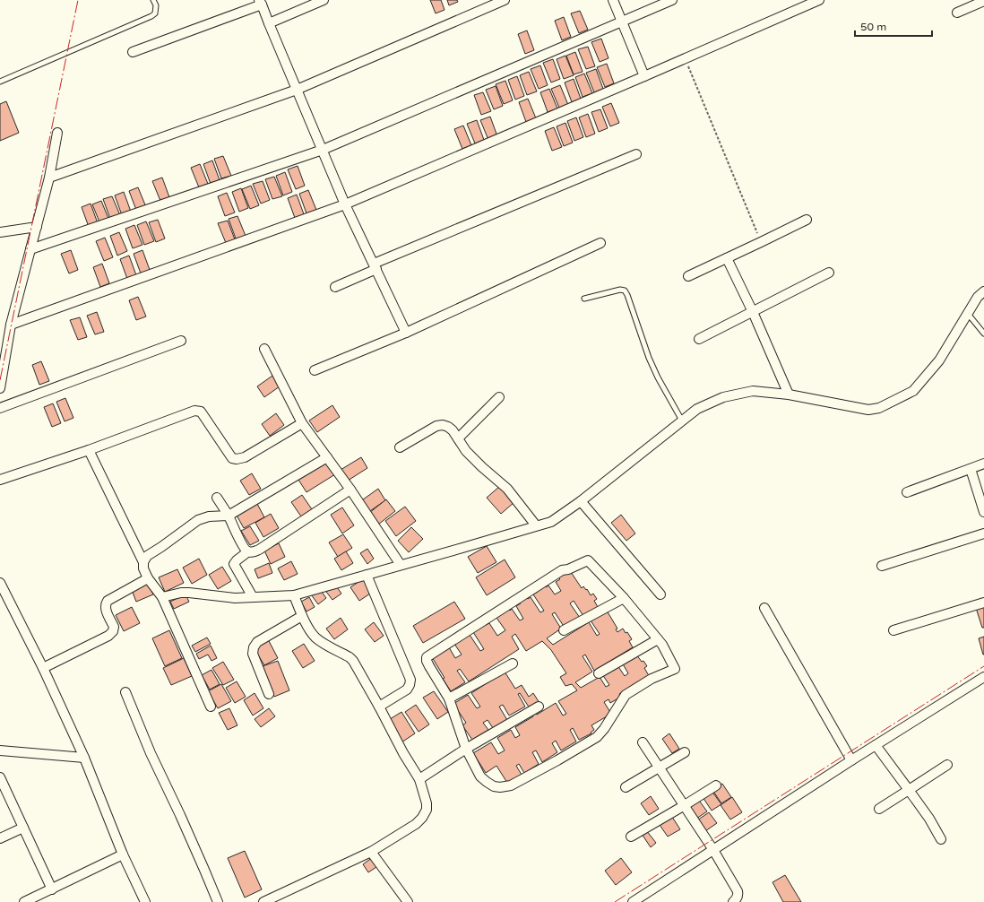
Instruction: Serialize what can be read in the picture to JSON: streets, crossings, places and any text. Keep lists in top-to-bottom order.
{
  "scale_bar": "50 m"
}
